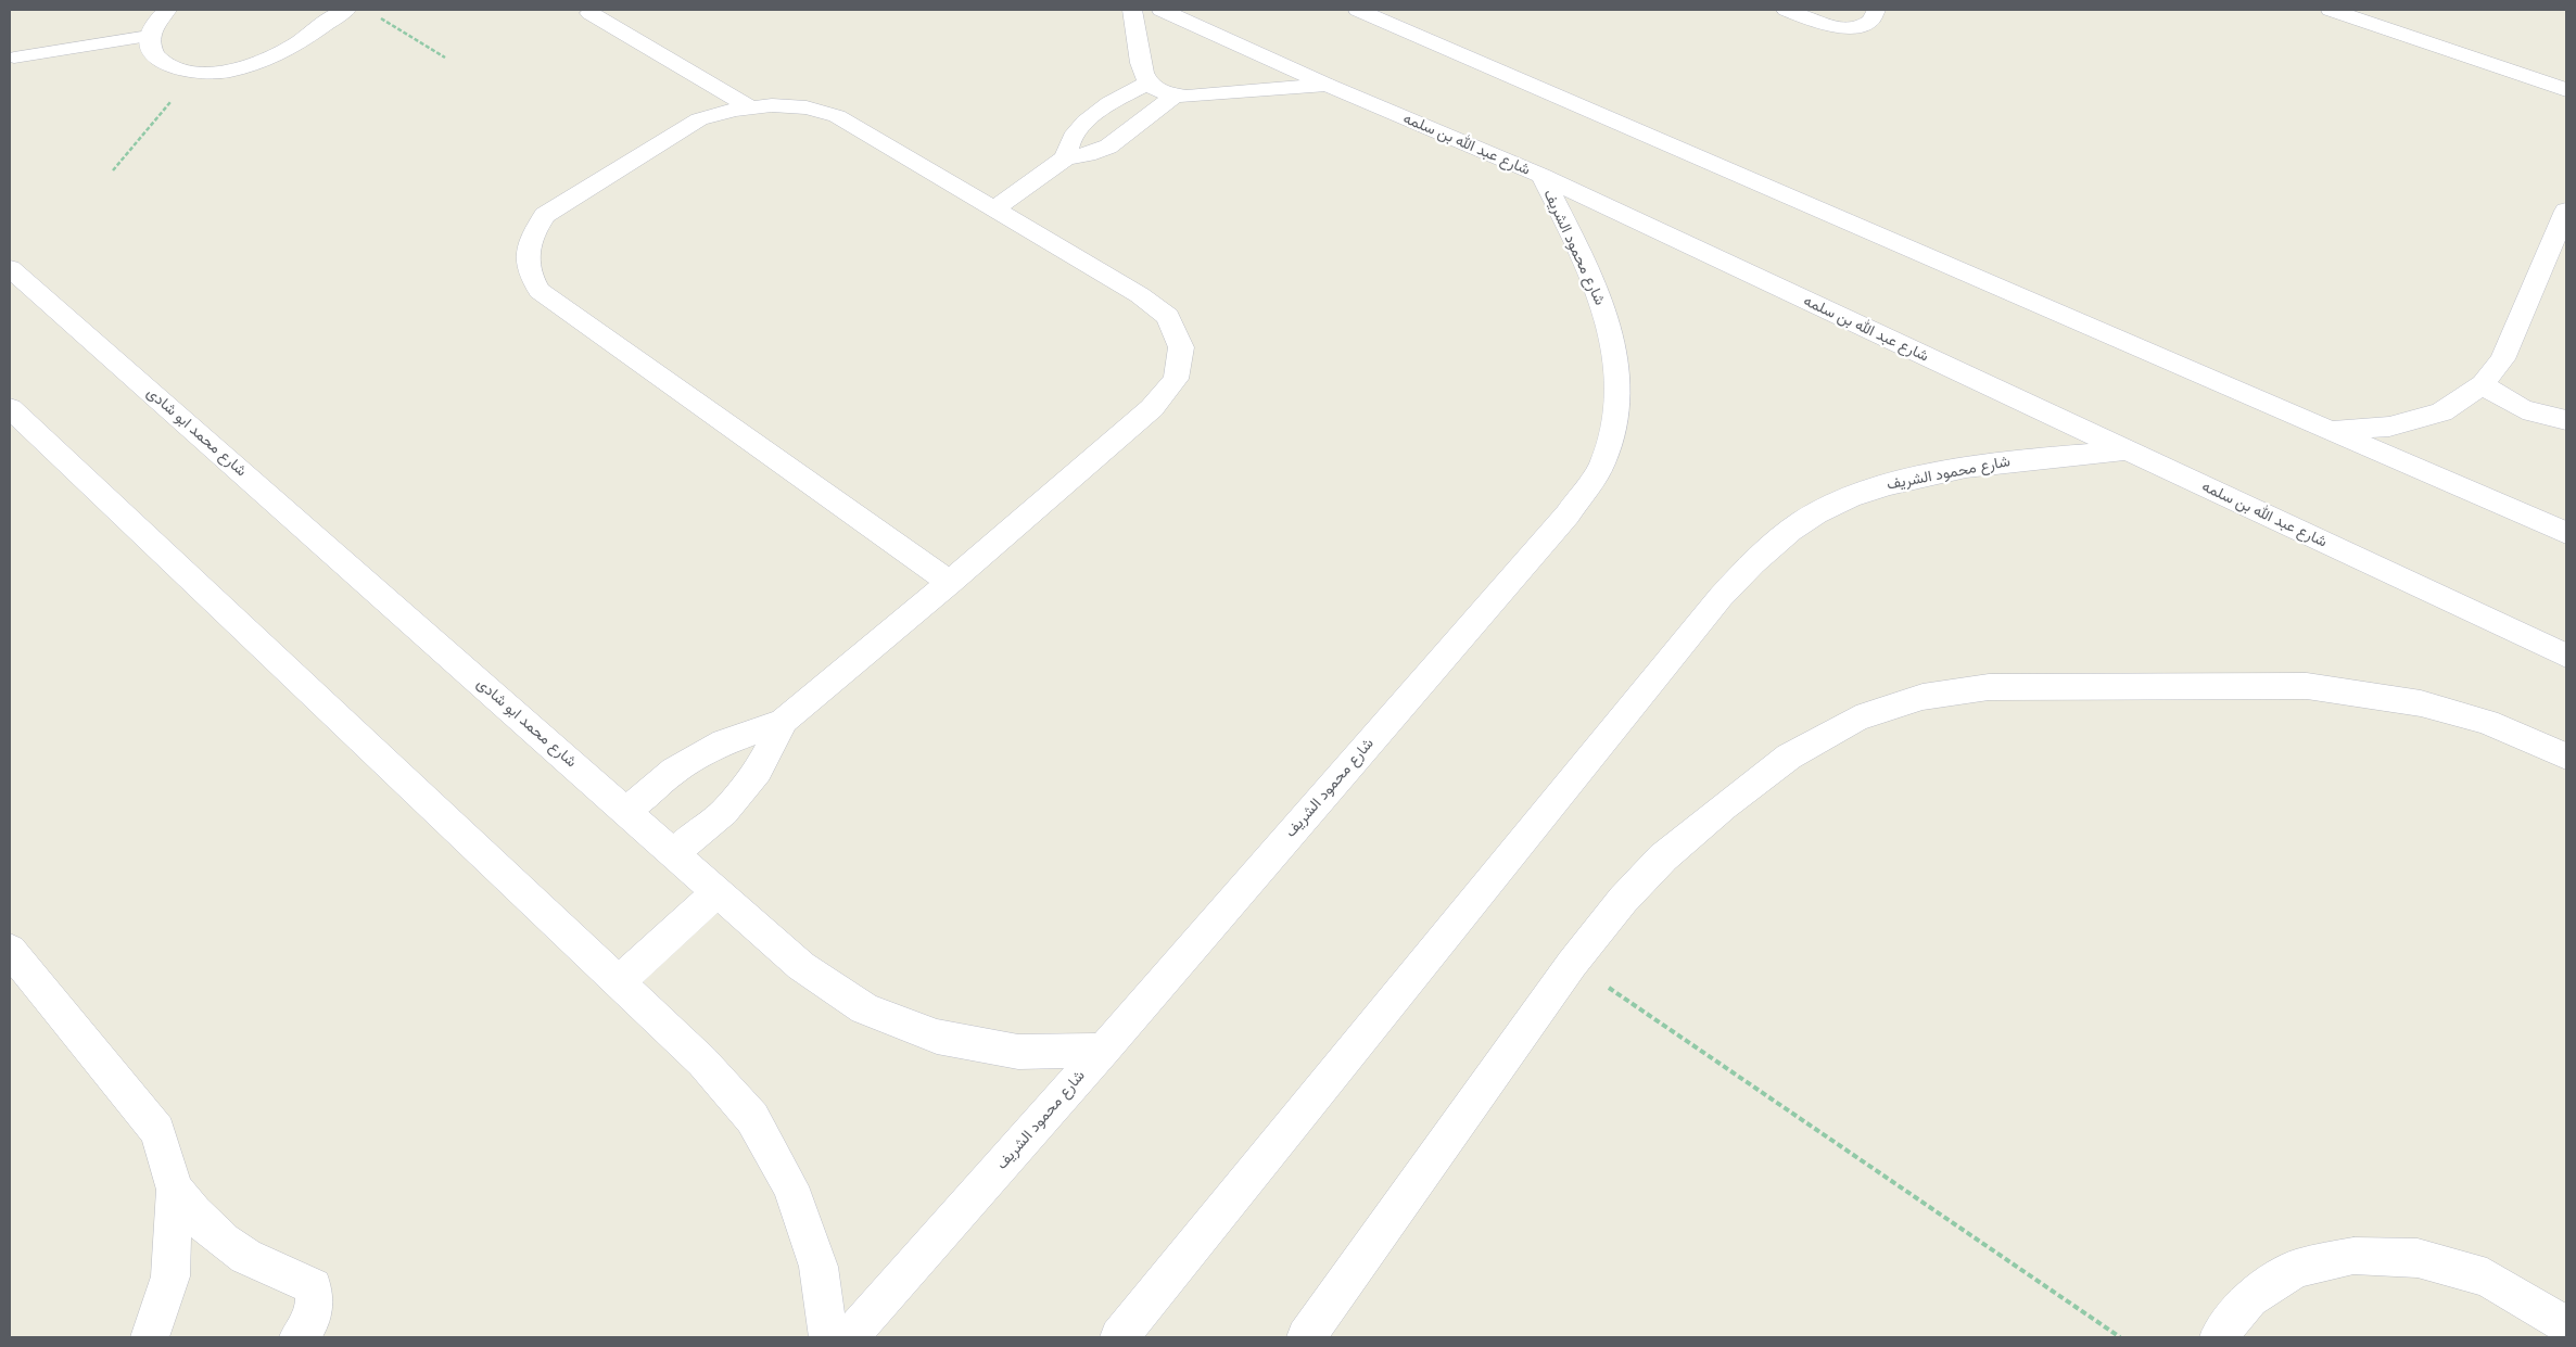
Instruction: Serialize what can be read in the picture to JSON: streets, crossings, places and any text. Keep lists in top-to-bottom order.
{
  "streets": {
    "street": ["شارع عبد الله بن سلمه", "شارع محمود الشريف", "شارع محمد ابو شادى"]
  },
  "crossings": [
    ["شارع عبد الله بن سلمه", "شارع محمود الشريف"],
    ["شارع محمود الشريف", "شارع محمد ابو شادى"]
  ]
}
